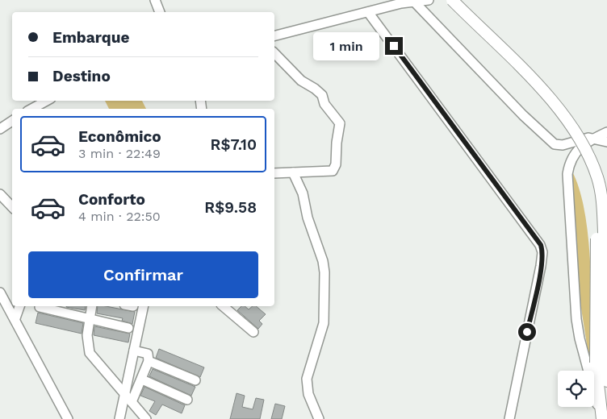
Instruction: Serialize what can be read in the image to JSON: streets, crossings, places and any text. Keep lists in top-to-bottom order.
{
  "page": {
    "banner": ["Embarque", "Destino"],
    "bubble": "1 min",
    "list": [
      {
        "name": "Econômico",
        "note": "3 min · 22:49",
        "value": "R$7.10"
      },
      {
        "name": "Conforto",
        "note": "4 min · 22:50",
        "value": "R$9.58"
      }
    ],
    "buttons": "Confirmar"
  }
}
